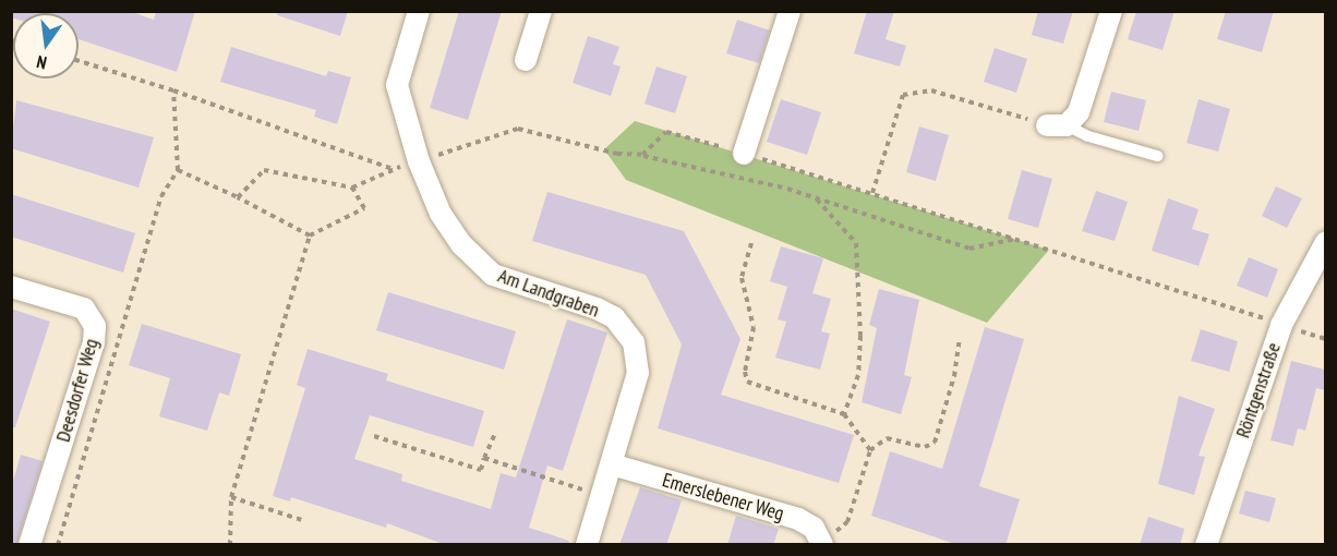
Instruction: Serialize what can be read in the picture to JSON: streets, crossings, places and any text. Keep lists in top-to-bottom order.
{
  "streets": {
    "street": [
      "Am Landgraben",
      "Deesdorfer Weg",
      "Röntgenstraße",
      "Emerslebener Weg"
    ]
  },
  "crossings": [
    ["Am Landgraben", "Emerslebener Weg"]
  ],
  "north": "bottom"
}
